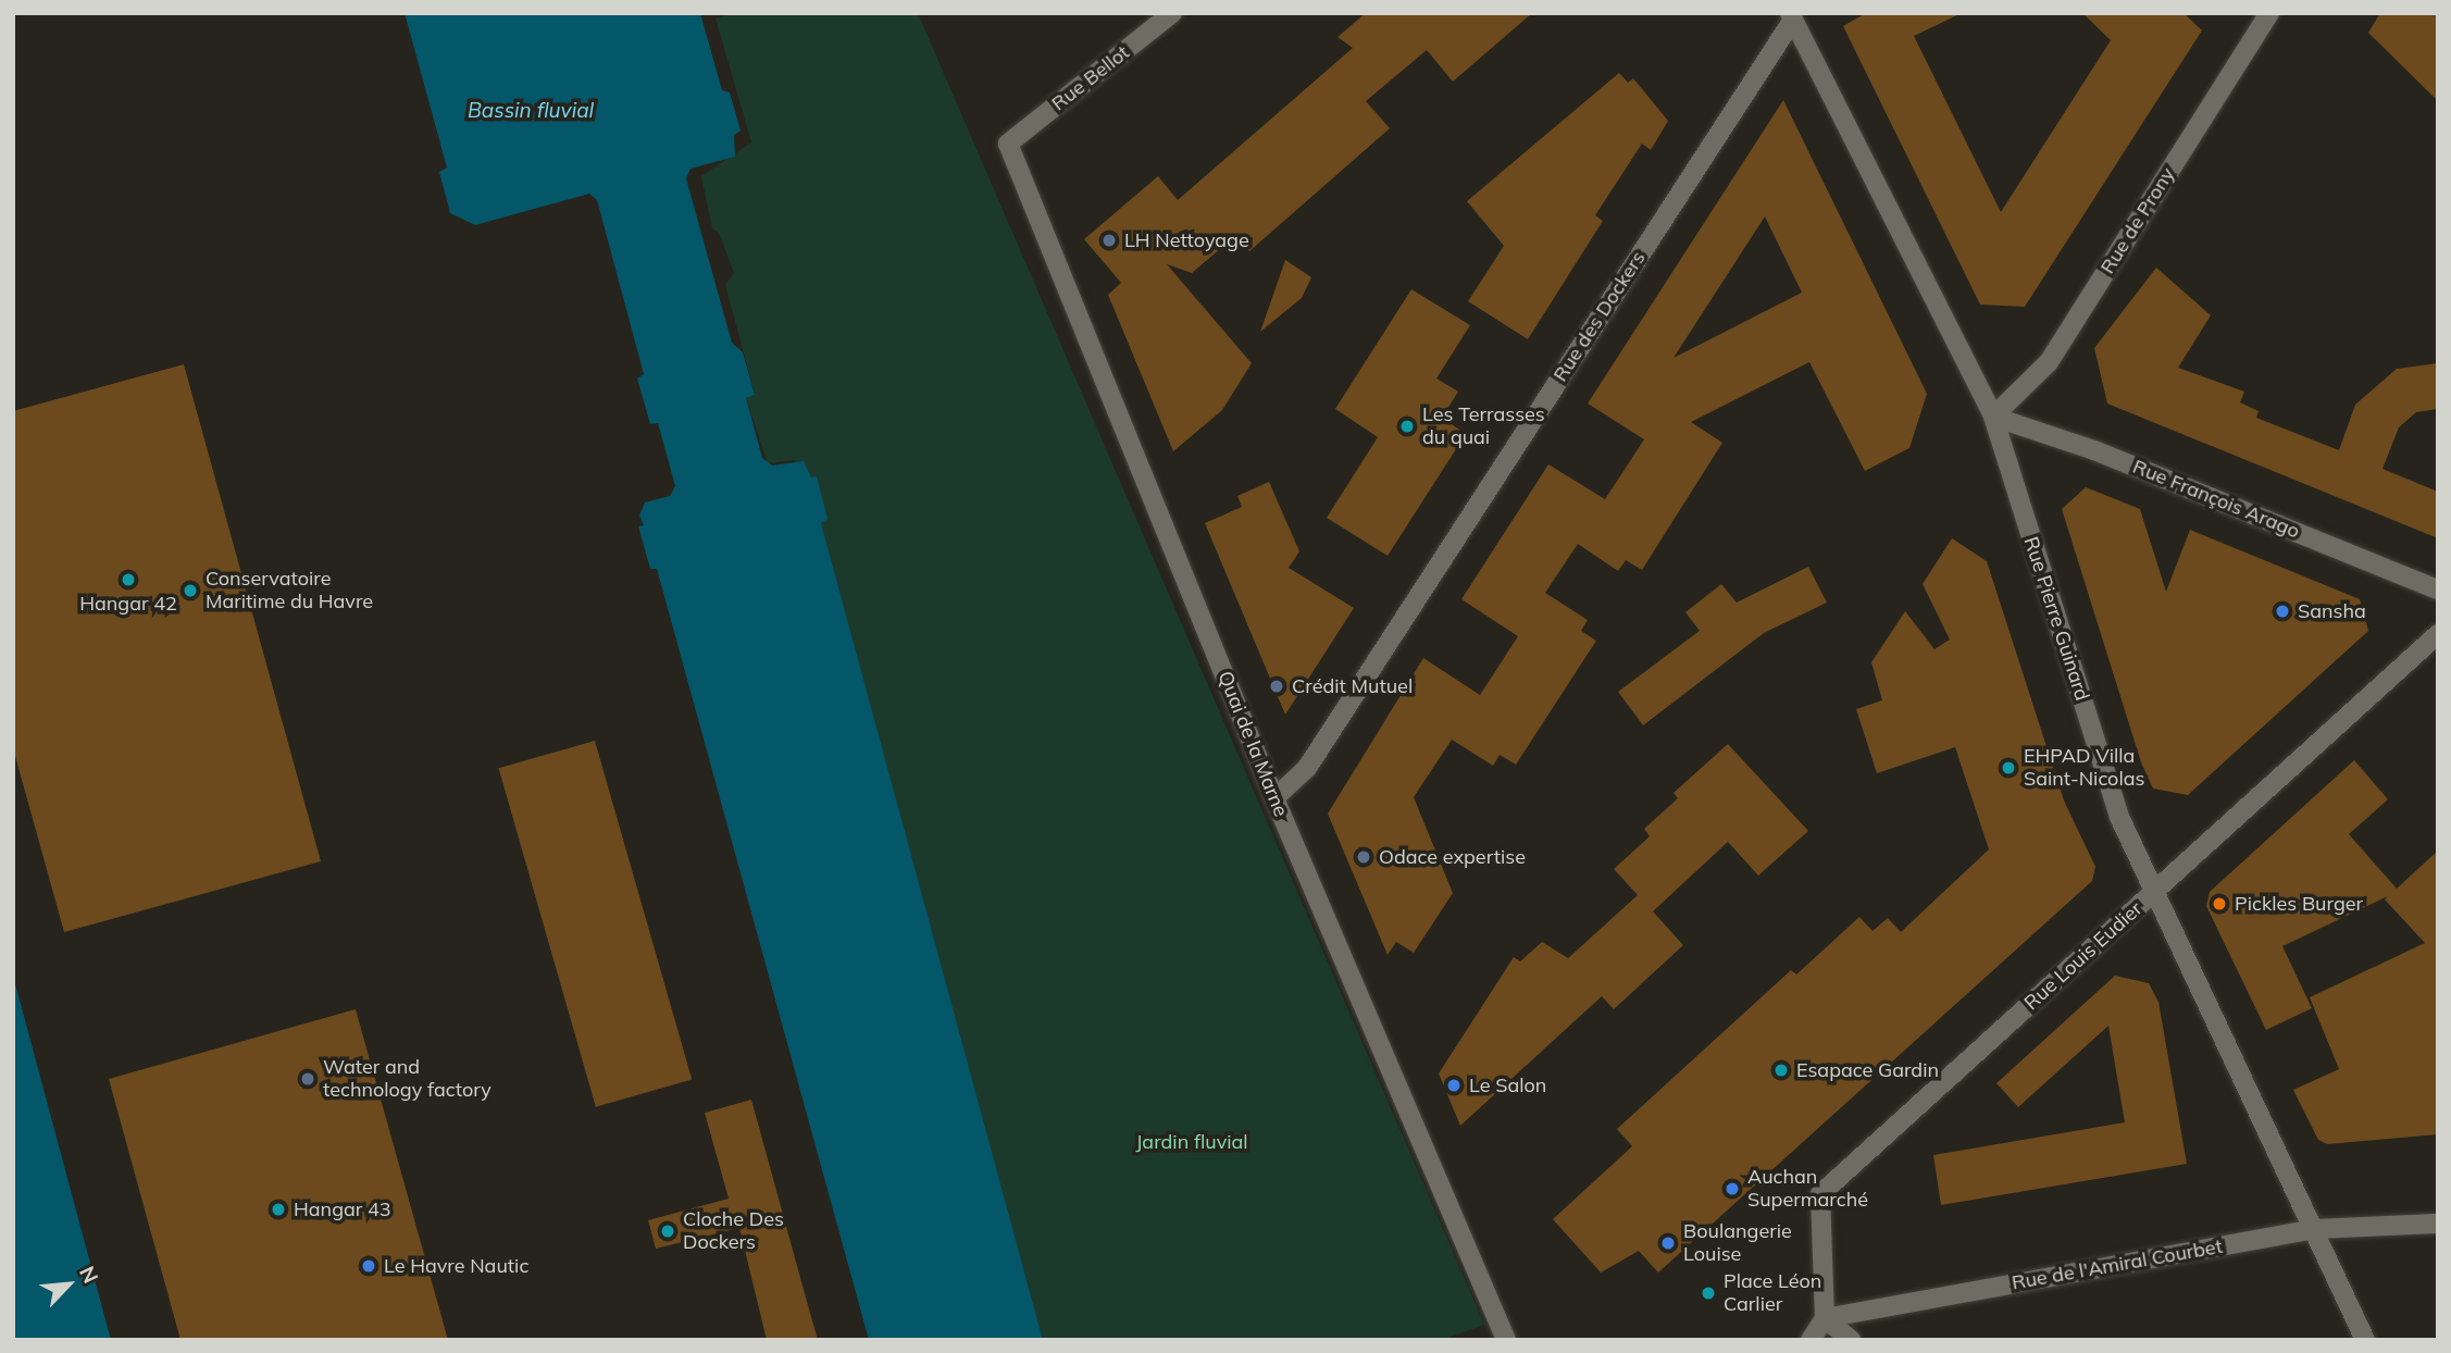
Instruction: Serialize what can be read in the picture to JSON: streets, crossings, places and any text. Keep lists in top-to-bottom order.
{
  "streets": {
    "street": [
      "Rue Bellot",
      "Rue de Prony",
      "Rue des Dockers",
      "Rue François Arago",
      "Rue Pierre Guinard",
      "Quai de la Marne",
      "Rue Louis Eudier",
      "Rue de l'Amiral Courbet"
    ]
  },
  "crossings": [
    ["Rue Bellot", "Quai de la Marne"],
    ["Rue de Prony", "Rue François Arago"],
    ["Rue de Prony", "Rue Pierre Guinard"],
    ["Rue des Dockers", "Rue Pierre Guinard"],
    ["Rue des Dockers", "Quai de la Marne"],
    ["Rue François Arago", "Rue Pierre Guinard"],
    ["Rue Pierre Guinard", "Rue Louis Eudier"],
    ["Rue Pierre Guinard", "Rue de l'Amiral Courbet"],
    ["Rue Louis Eudier", "Rue de l'Amiral Courbet"]
  ],
  "water": ["Bassin fluvial"],
  "parks": ["Jardin fluvial"],
  "places": [
    "LH Nettoyage",
    "Les Terrasses du quai",
    "Hangar 42",
    "Conservatoire Maritime du Havre",
    "Sansha",
    "Crédit Mutuel",
    "EHPAD Villa Saint-Nicolas",
    "Odace expertise",
    "Pickles Burger",
    "Esapace Gardin",
    "Water and technology factory",
    "Le Salon",
    "Auchan Supermarché",
    "Hangar 43",
    "Cloche Des Dockers",
    "Boulangerie Louise",
    "Le Havre Nautic",
    "Place Léon Carlier"
  ],
  "north": "top right"
}
